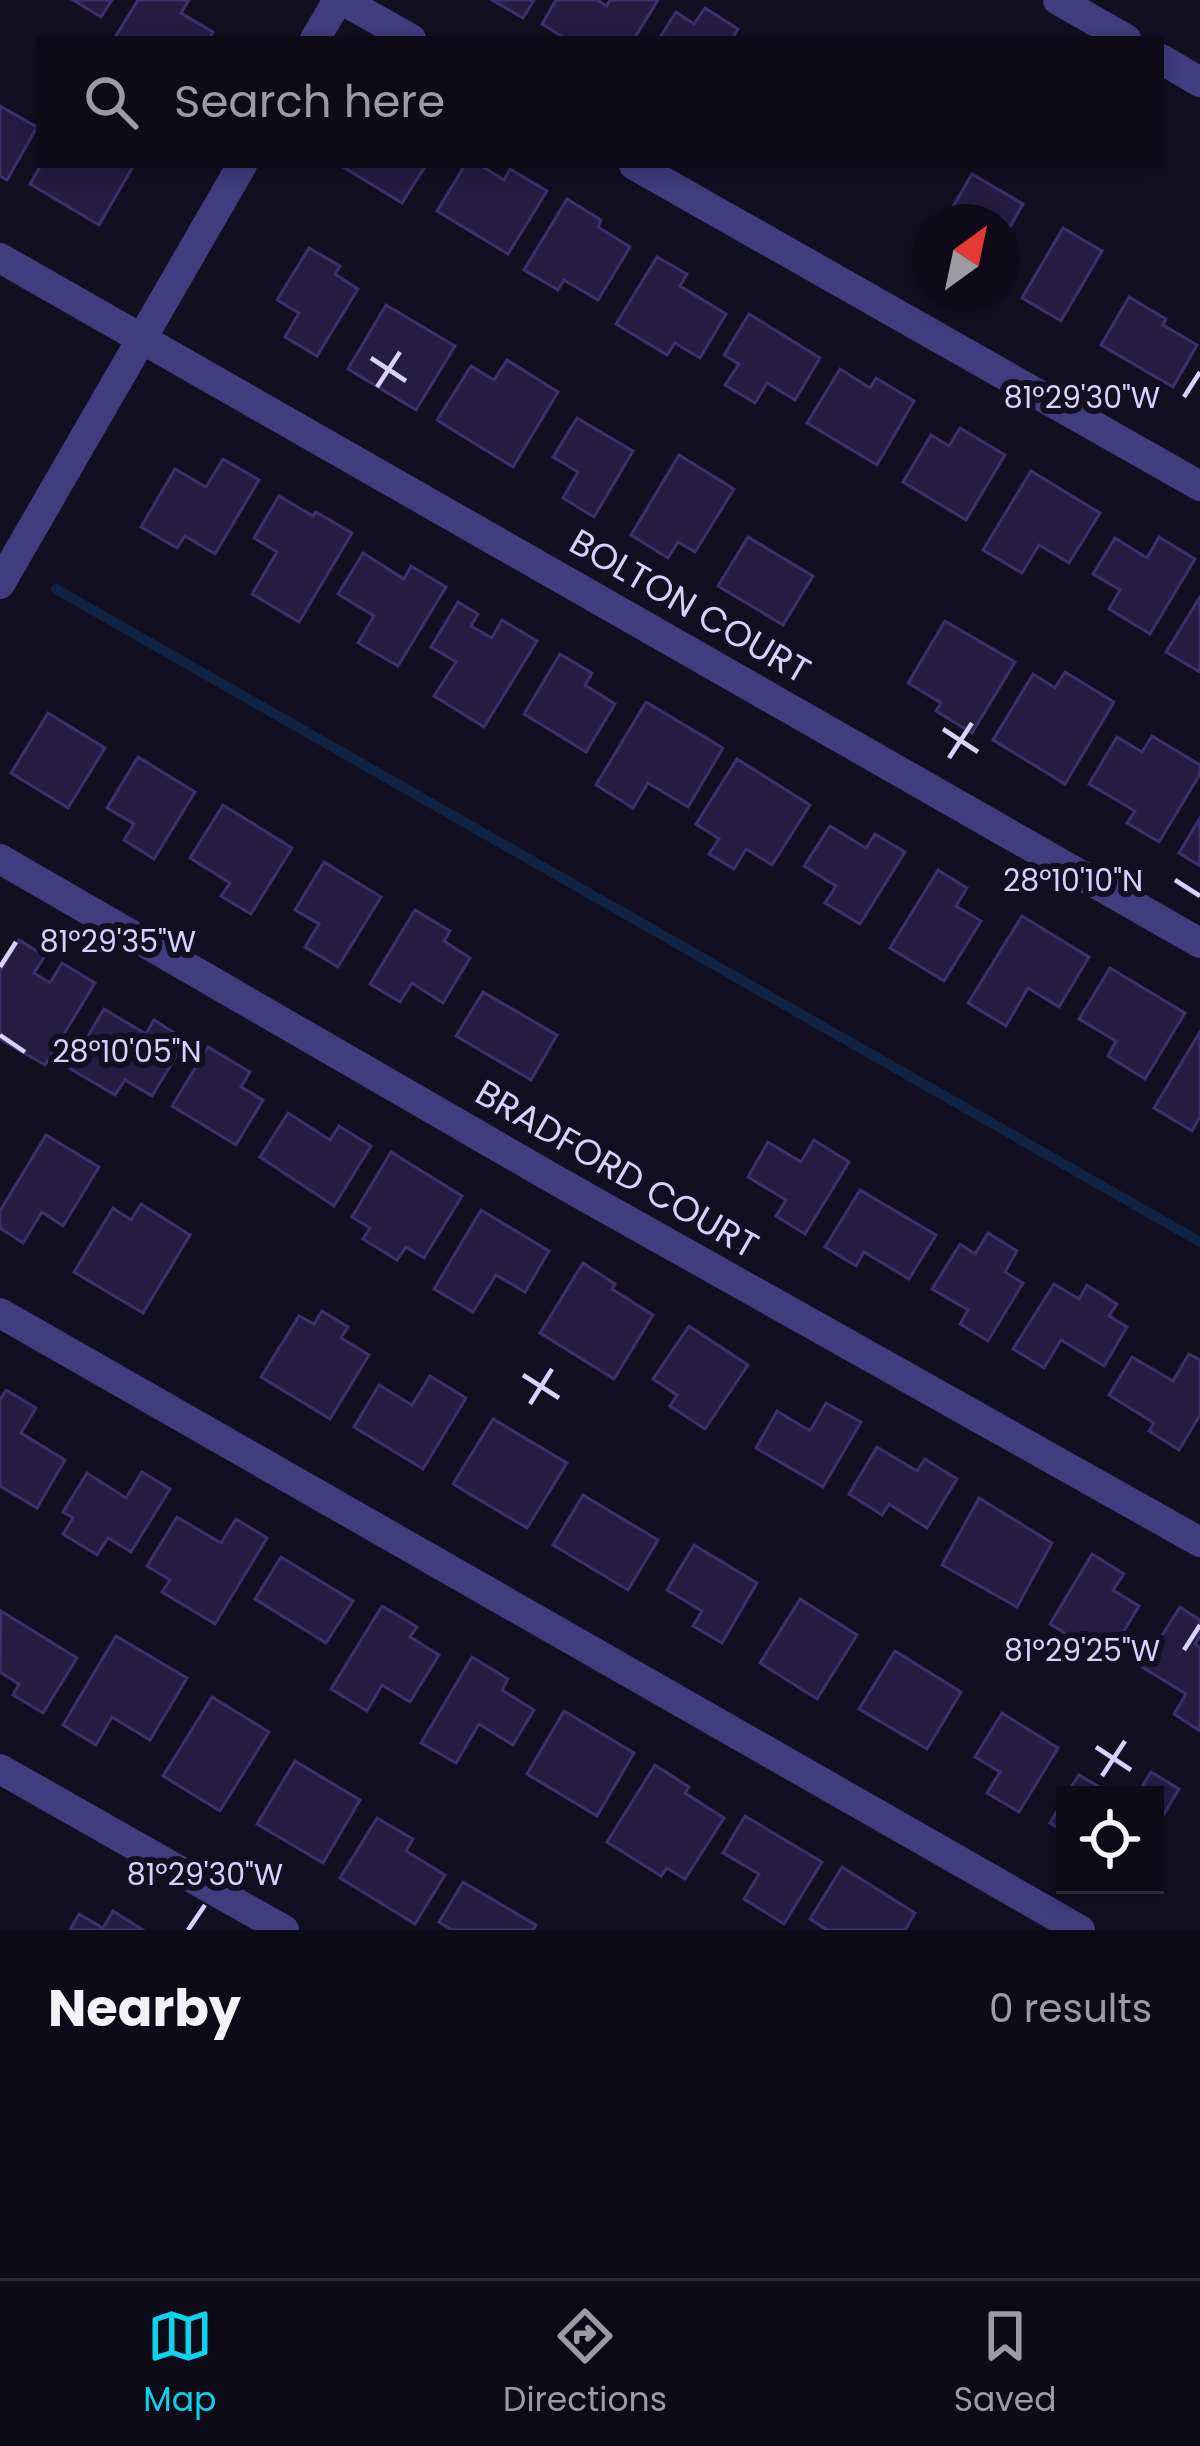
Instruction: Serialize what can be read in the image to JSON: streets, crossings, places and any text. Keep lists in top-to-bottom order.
{
  "streets": {
    "street": ["BOLTON COURT", "BRADFORD COURT"]
  },
  "north": "top right",
  "page": {
    "search": "Search here",
    "heading": ["Nearby", "0 results"],
    "nav": ["Map", "Directions", "Saved"]
  },
  "coordinates": [
    "81°29'30\"W",
    "28°10'10\"N",
    "81°29'35\"W",
    "28°10'05\"N",
    "81°29'25\"W"
  ]
}
